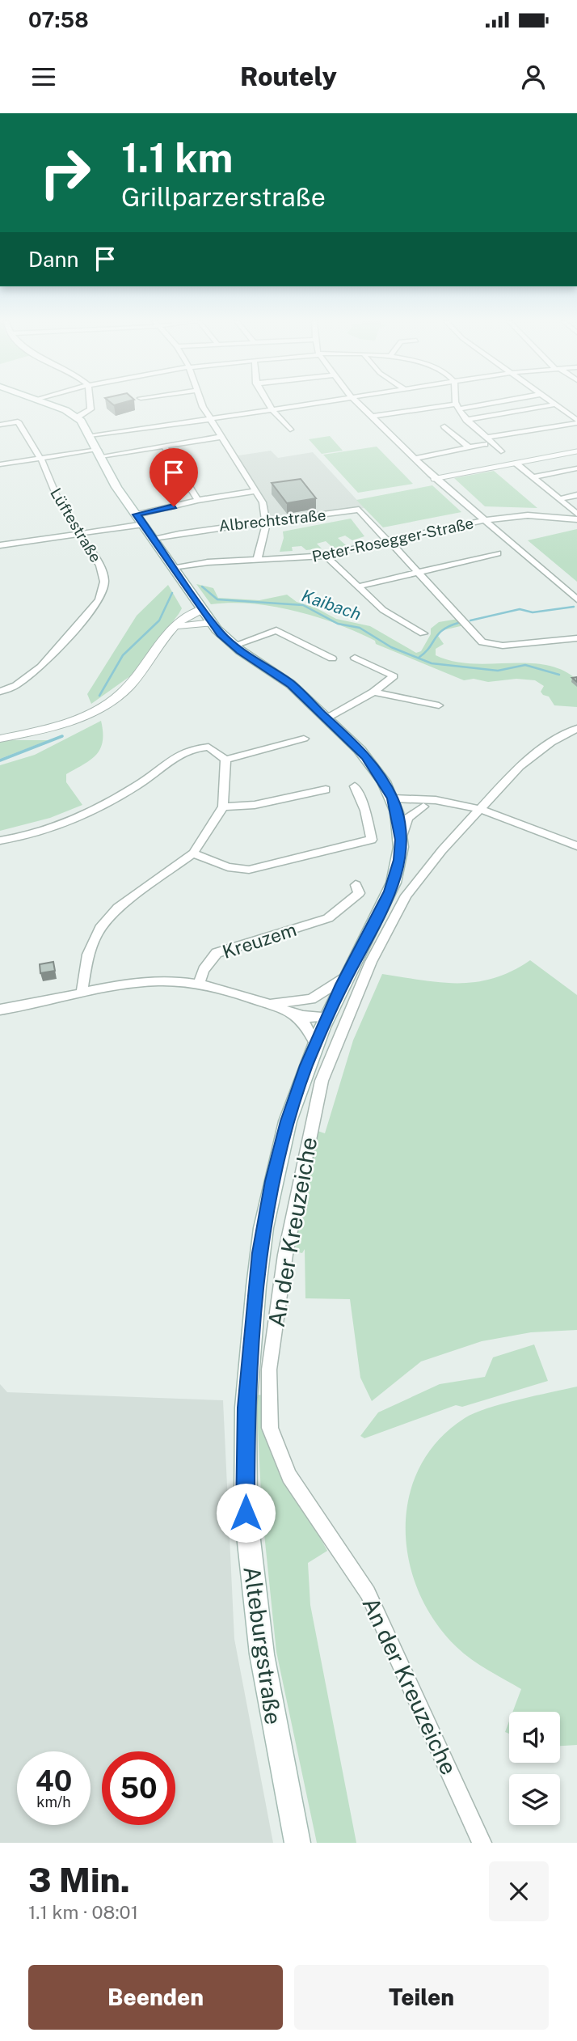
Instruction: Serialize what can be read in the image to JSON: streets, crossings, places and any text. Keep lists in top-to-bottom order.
{
  "streets": {
    "main road": ["Alteburgstraße"],
    "street": [
      "Albrechtstraße",
      "Lüftestraße",
      "Peter-Rosegger-Straße",
      "Kreuzem",
      "An der Kreuzeiche"
    ]
  },
  "crossings": [
    ["Albrechtstraße", "Peter-Rosegger-Straße"],
    ["Albrechtstraße", "Alteburgstraße"],
    ["Peter-Rosegger-Straße", "Alteburgstraße"]
  ],
  "water": ["Kaibach"],
  "page": {
    "status": "07:58",
    "header": "Routely",
    "turn": ["1.1 km", "Grillparzerstraße"],
    "then": "Dann",
    "speed": "40 km/h",
    "limit": "50",
    "heading": ["3 Min.", "1.1 km · 08:01"],
    "buttons": ["Beenden", "Teilen"]
  }
}
